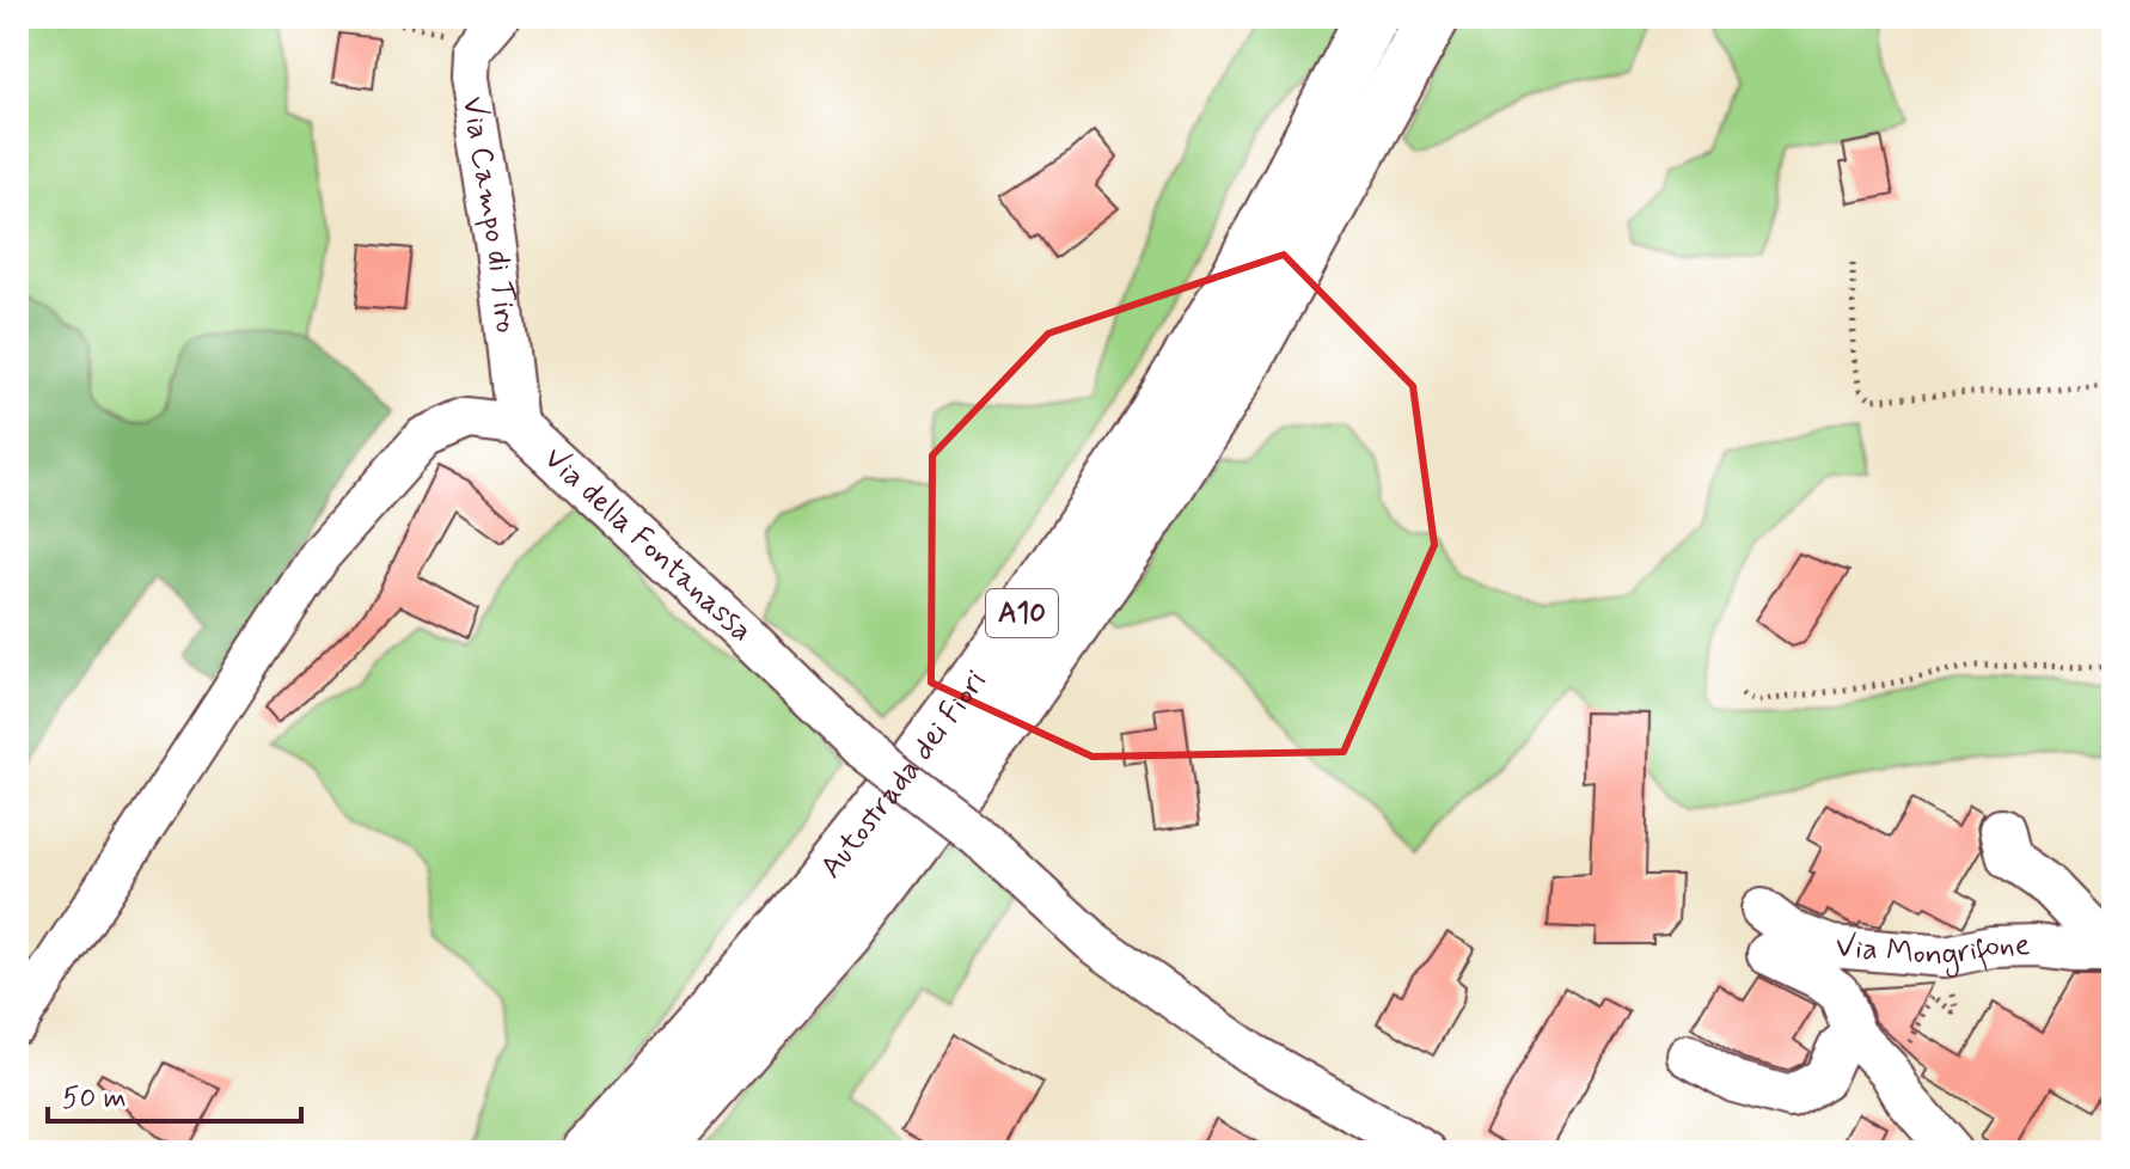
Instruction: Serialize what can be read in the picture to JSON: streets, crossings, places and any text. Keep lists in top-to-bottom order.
{
  "streets": {
    "highway": ["A10", "Autostrada dei Fiori"],
    "street": ["Via Campo di Tiro", "Via della Fontanassa", "Via Mongrifone"]
  },
  "crossings": [
    ["Via Campo di Tiro", "Via della Fontanassa"]
  ],
  "scale_bar": "50 m"
}
